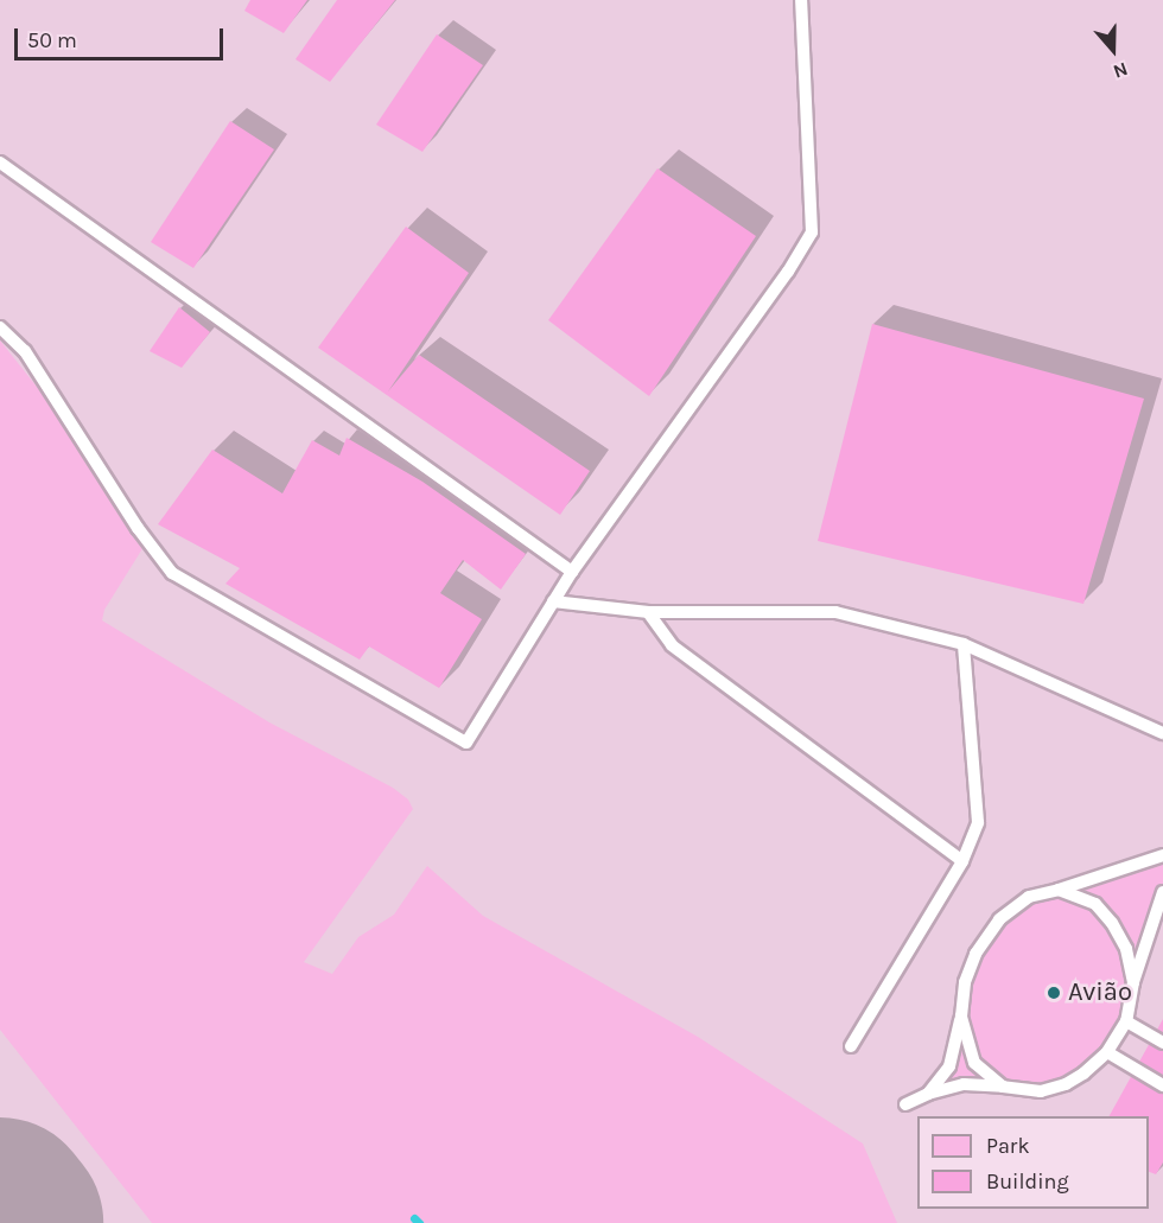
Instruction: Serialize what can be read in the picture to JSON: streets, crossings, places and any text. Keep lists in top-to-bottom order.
{
  "places": ["Avião"],
  "legend": ["Park", "Building"],
  "scale_bar": "50 m",
  "north": "bottom"
}
